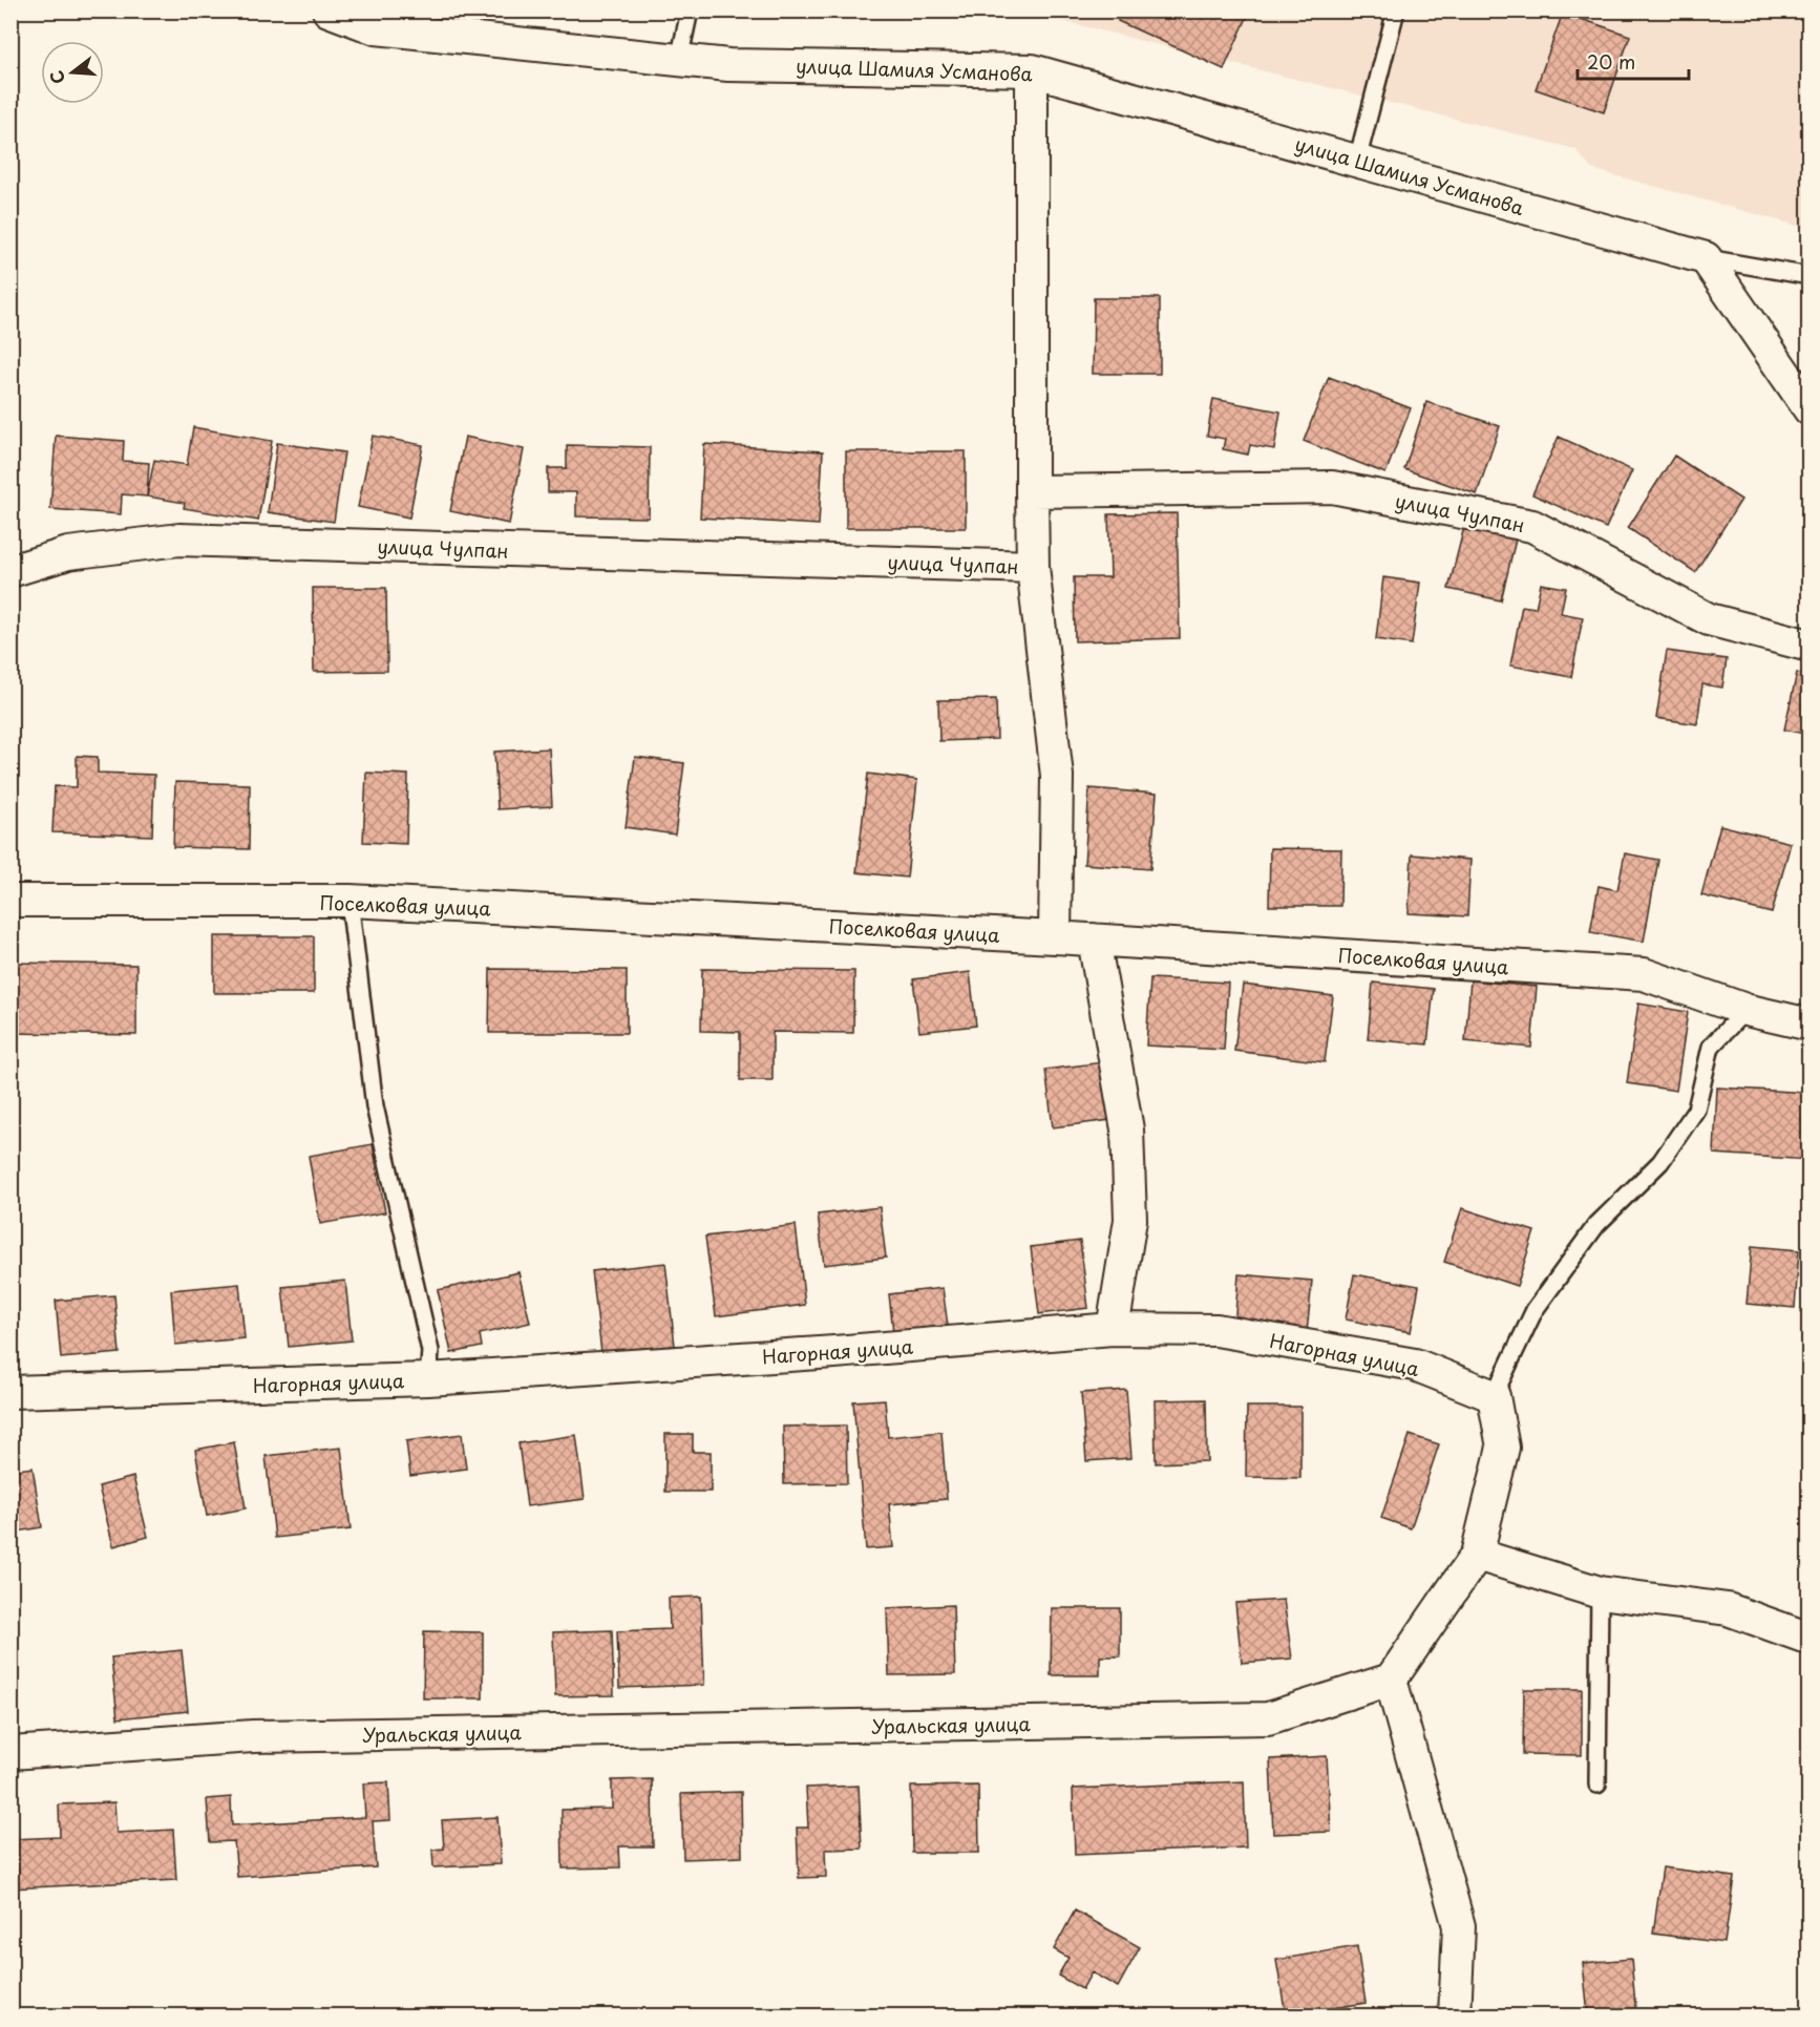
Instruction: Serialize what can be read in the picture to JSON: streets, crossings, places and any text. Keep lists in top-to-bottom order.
{
  "streets": {
    "street": [
      "улица Шамиля Усманова",
      "улица Чулпан",
      "Поселковая улица",
      "Нагорная улица",
      "Уральская улица"
    ]
  },
  "scale_bar": "20 m",
  "north": "left"
}
